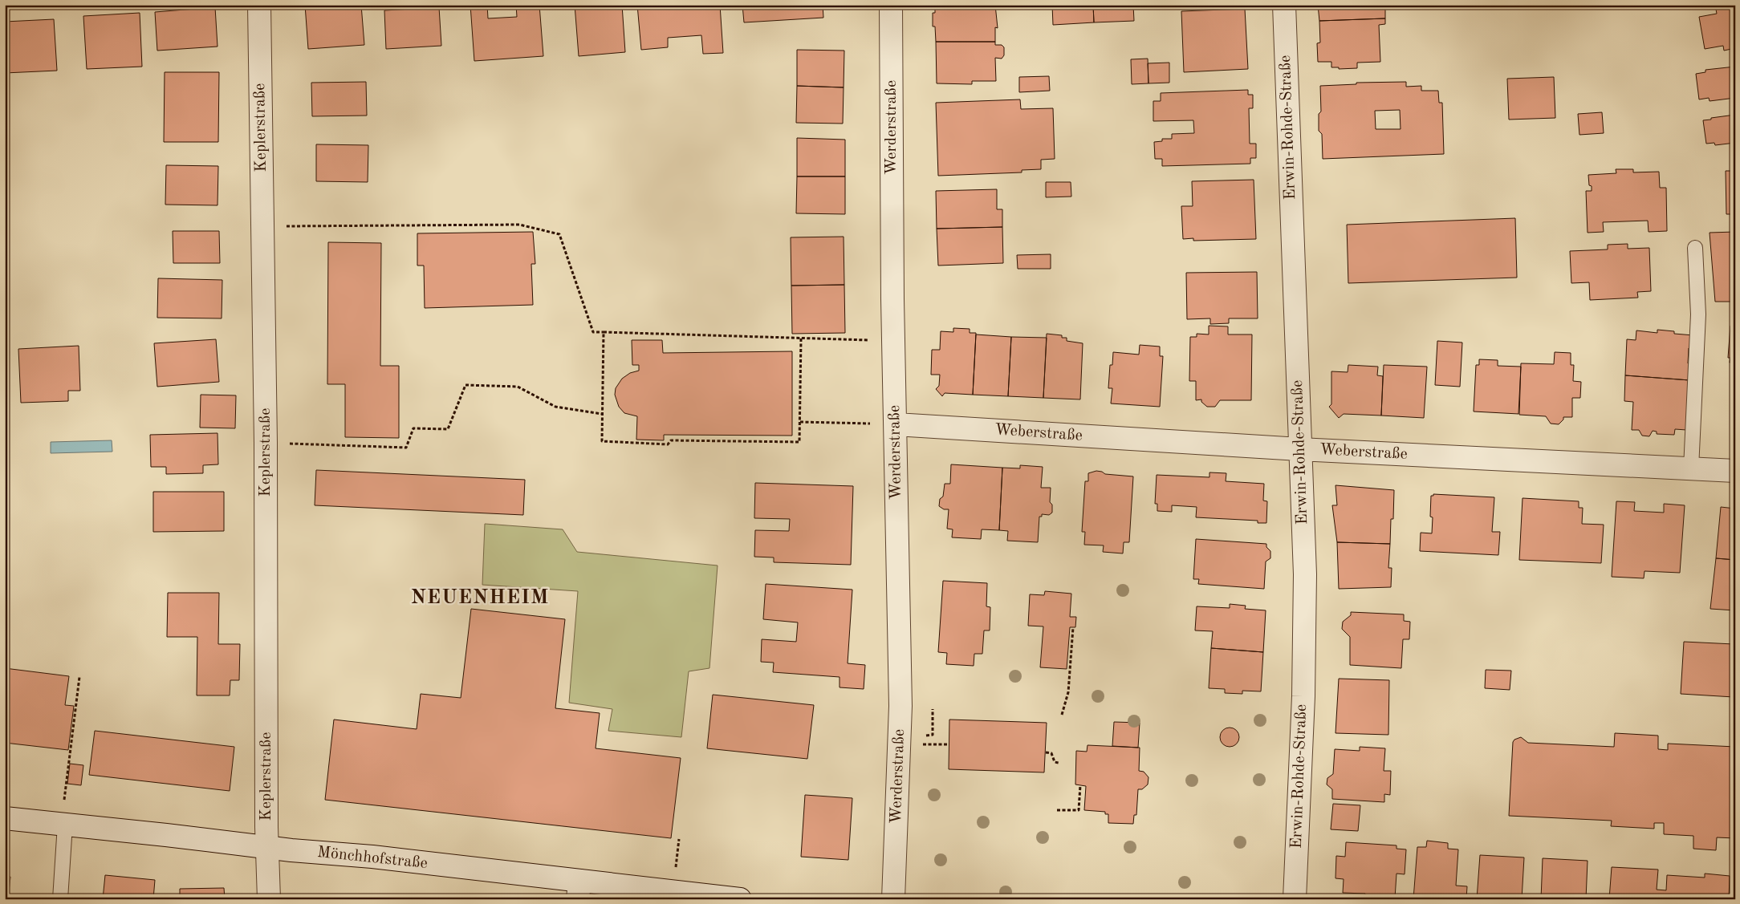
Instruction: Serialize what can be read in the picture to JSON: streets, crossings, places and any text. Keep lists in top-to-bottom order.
{
  "streets": {
    "street": [
      "Keplerstraße",
      "Werderstraße",
      "Erwin-Rohde-Straße",
      "Weberstraße",
      "Mönchhofstraße"
    ]
  },
  "crossings": [
    ["Keplerstraße", "Mönchhofstraße"],
    ["Werderstraße", "Weberstraße"],
    ["Erwin-Rohde-Straße", "Weberstraße"]
  ],
  "districts": ["NEUENHEIM"]
}
